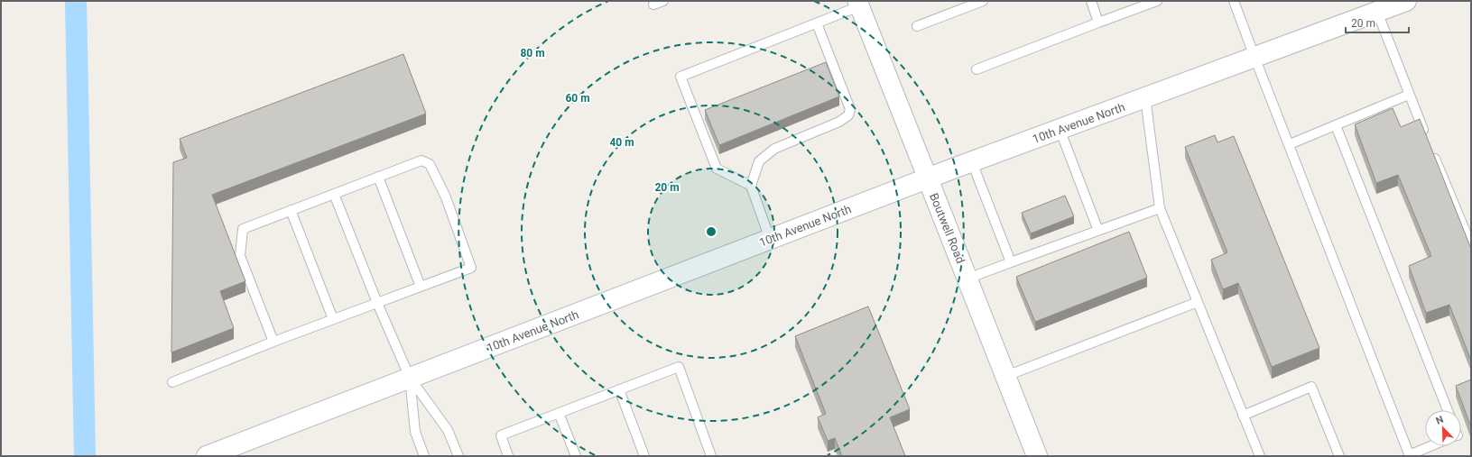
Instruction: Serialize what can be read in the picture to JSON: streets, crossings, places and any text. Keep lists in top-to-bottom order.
{
  "streets": {
    "street": ["10th Avenue North", "Boutwell Road"]
  },
  "crossings": [
    ["10th Avenue North", "Boutwell Road"]
  ],
  "scale_bar": "20 m",
  "north": "top left",
  "rings": [
    "80 m",
    "60 m",
    "40 m",
    "20 m"
  ]
}
